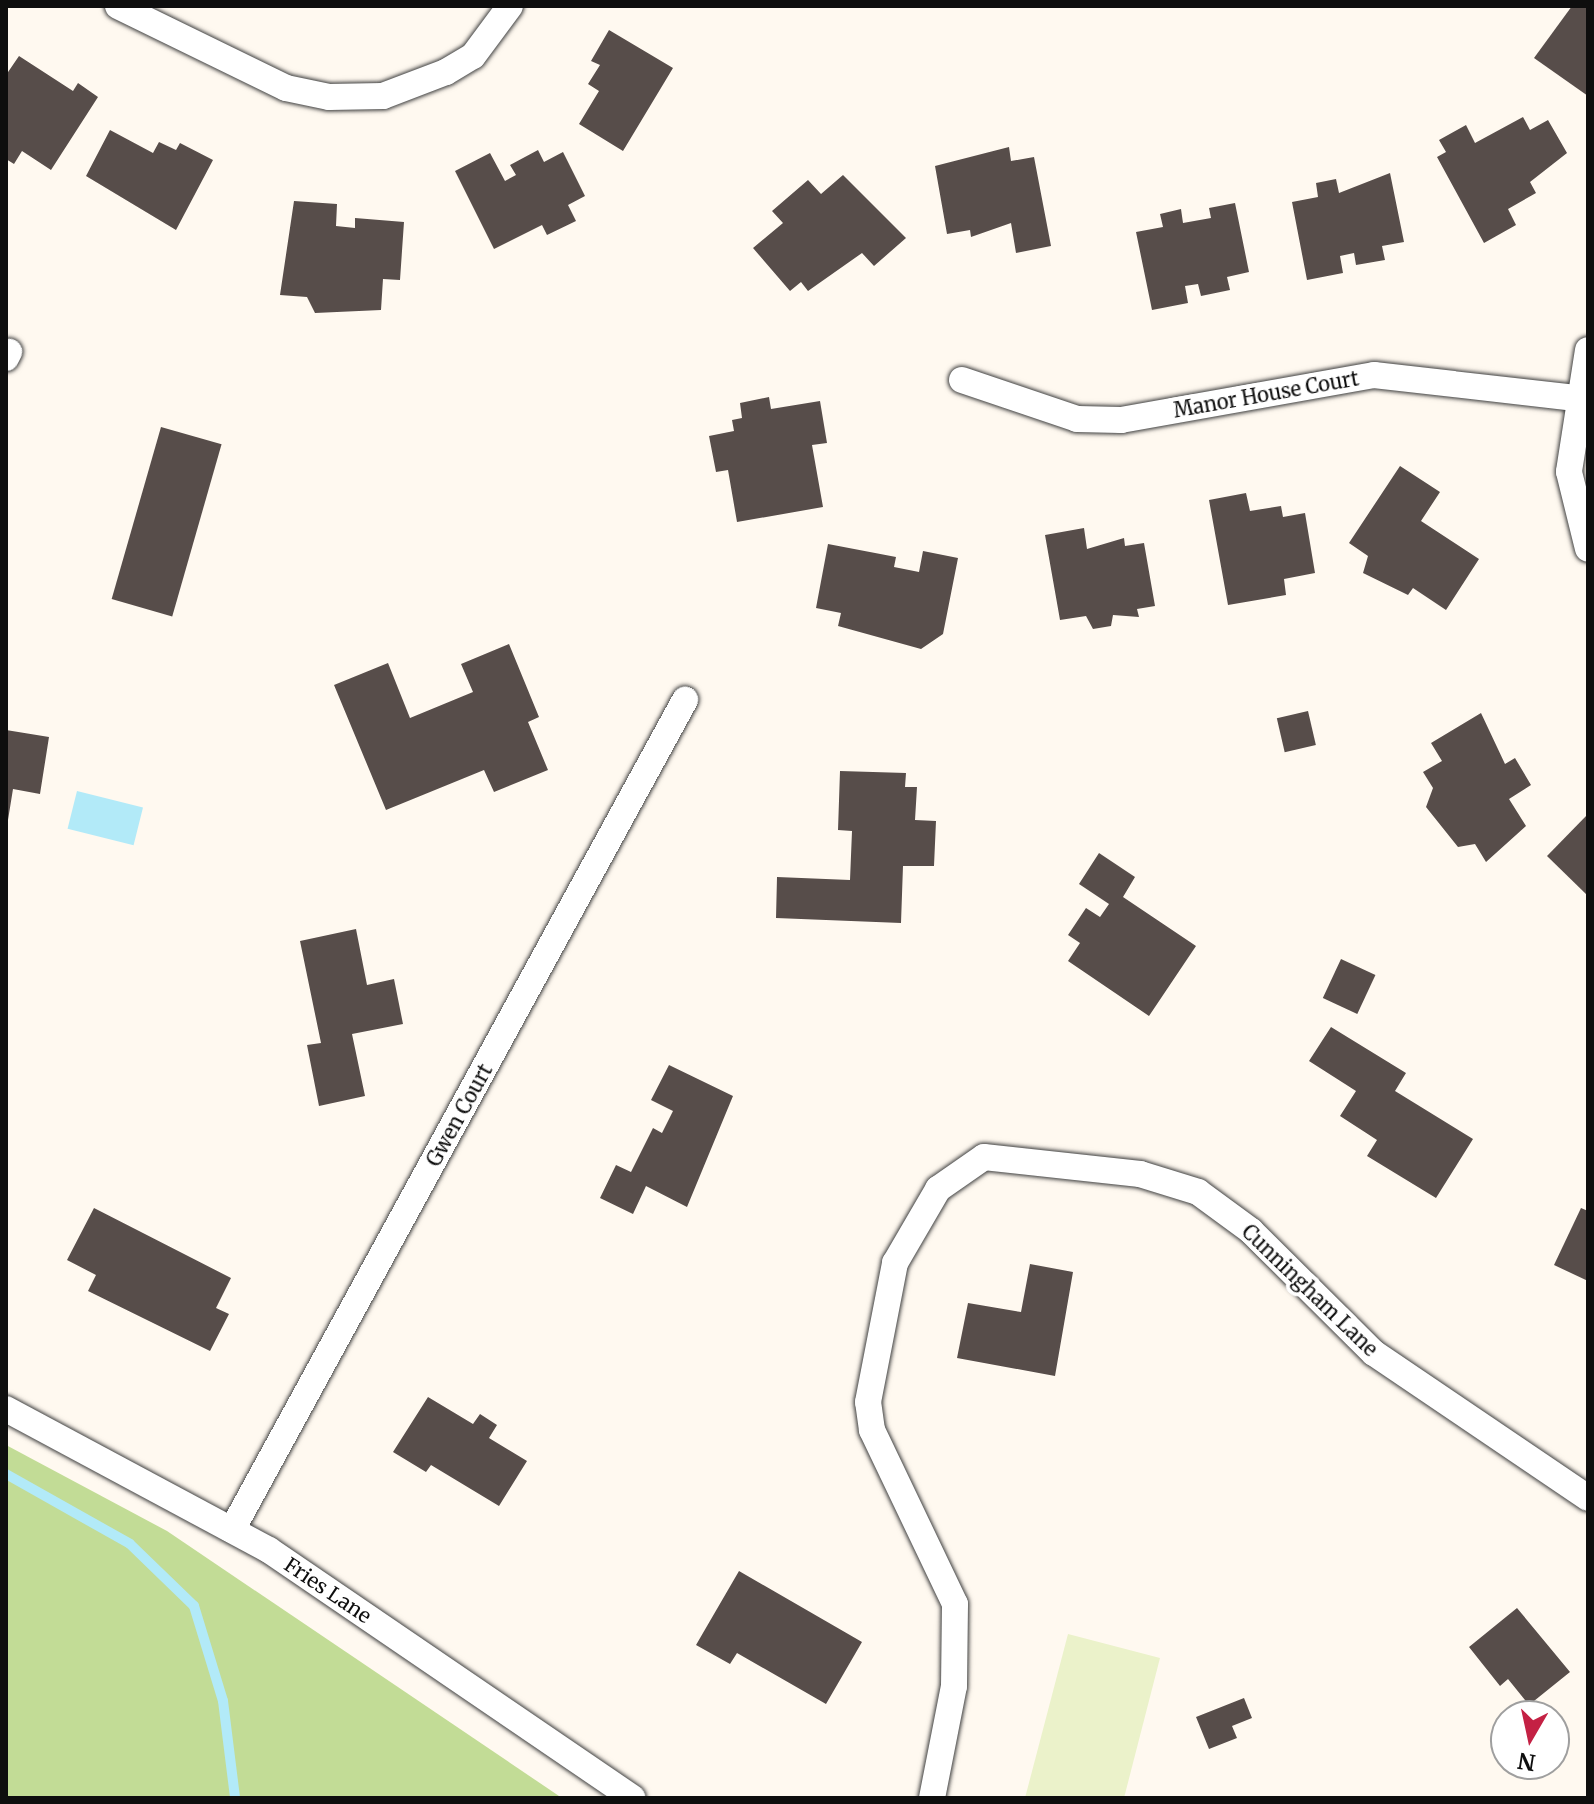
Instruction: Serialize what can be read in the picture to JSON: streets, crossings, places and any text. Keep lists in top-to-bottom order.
{
  "streets": {
    "street": [
      "Manor House Court",
      "Gwen Court",
      "Cunningham Lane",
      "Fries Lane"
    ]
  },
  "crossings": [
    ["Gwen Court", "Fries Lane"]
  ],
  "north": "bottom"
}
